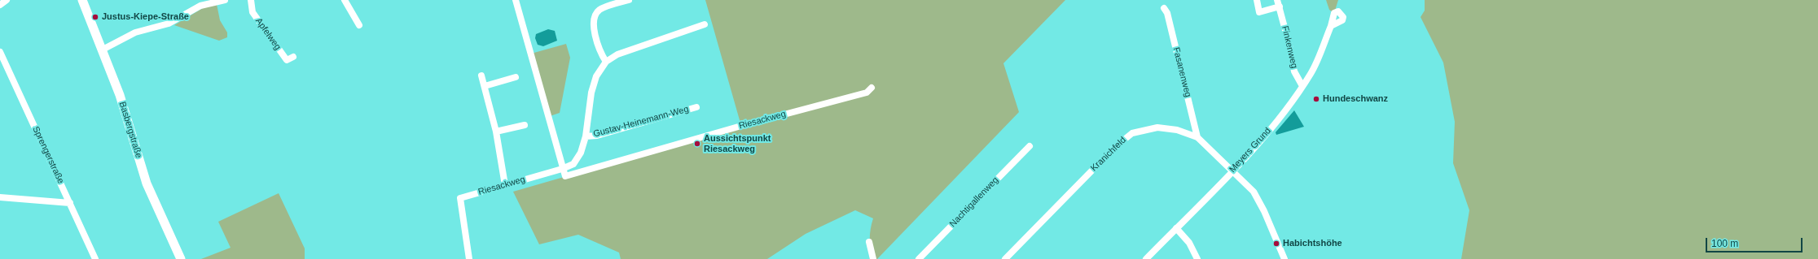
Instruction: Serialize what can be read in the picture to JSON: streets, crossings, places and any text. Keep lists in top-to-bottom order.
{
  "streets": {
    "main road": ["Basbergstraße"],
    "street": [
      "Apfelweg",
      "Finkenweg",
      "Fasanenweg",
      "Riesackweg",
      "Gustav-Heinemann-Weg",
      "Meyers Grund",
      "Kranichfeld",
      "Sprengerstraße",
      "Nachtigallenweg"
    ]
  },
  "crossings": [
    ["Finkenweg", "Meyers Grund"],
    ["Fasanenweg", "Kranichfeld"],
    ["Meyers Grund", "Kranichfeld"]
  ],
  "places": [
    "Justus-Kiepe-Straße",
    "Hundeschwanz",
    "Aussichtspunkt Riesackweg",
    "Habichtshöhe"
  ],
  "scale_bar": "100 m"
}
